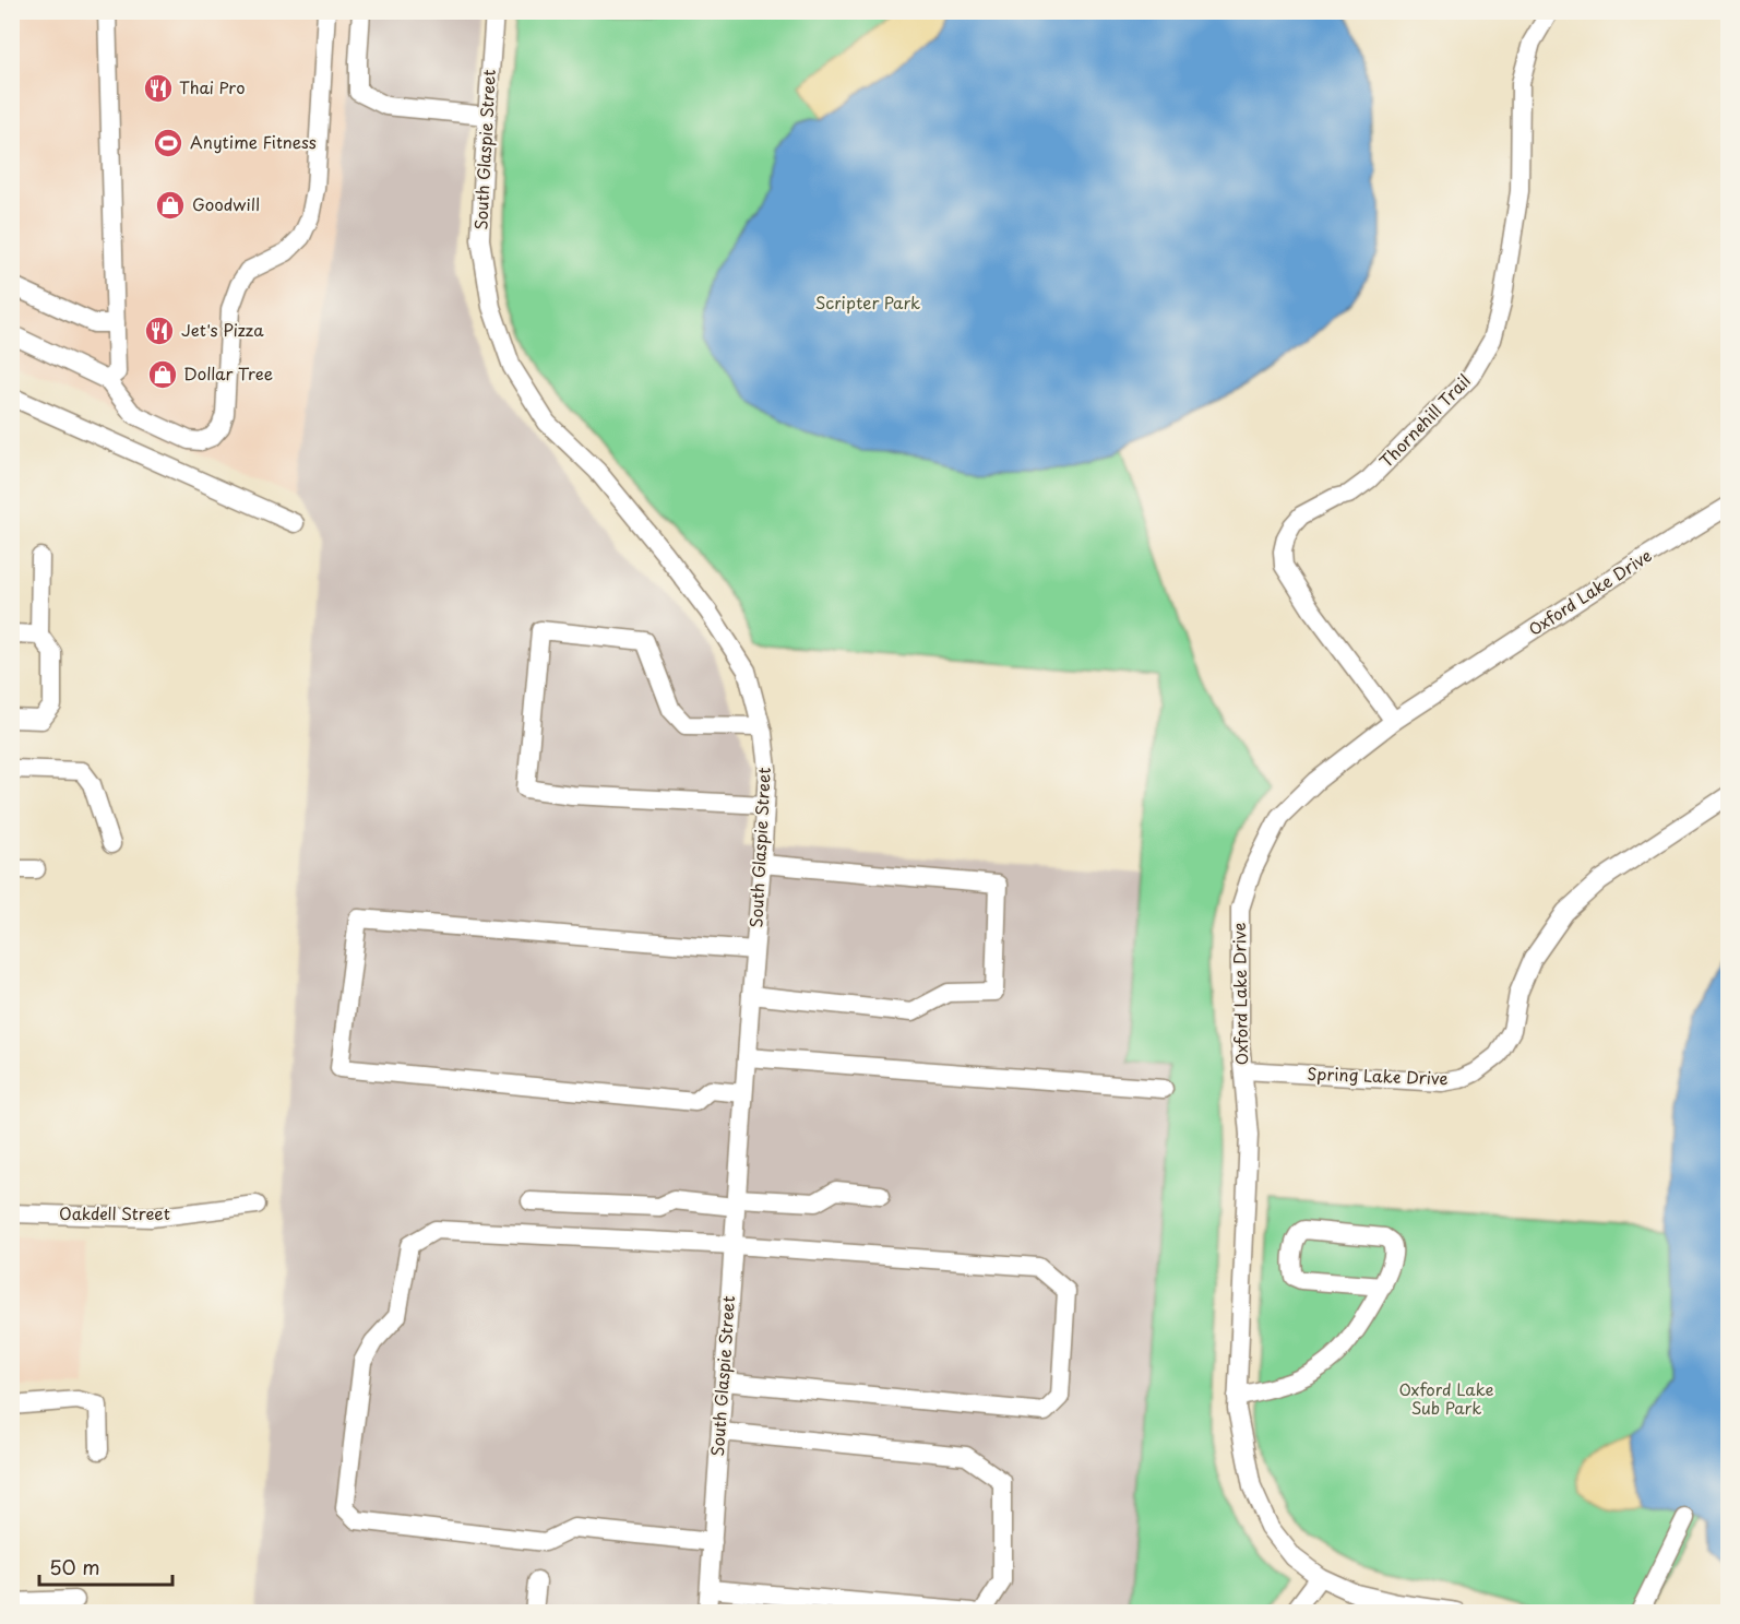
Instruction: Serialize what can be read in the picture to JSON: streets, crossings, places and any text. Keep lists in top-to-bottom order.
{
  "streets": {
    "street": [
      "South Glaspie Street",
      "Thornehill Trail",
      "Oxford Lake Drive",
      "Spring Lake Drive",
      "Oakdell Street"
    ]
  },
  "crossings": [
    ["Thornehill Trail", "Oxford Lake Drive"],
    ["Oxford Lake Drive", "Spring Lake Drive"]
  ],
  "parks": ["Scripter Park", "Oxford Lake Sub Park"],
  "places": {
    "restaurant": ["Thai Pro", "Jet's Pizza"],
    "sports": ["Anytime Fitness"],
    "shop": ["Goodwill", "Dollar Tree"]
  },
  "scale_bar": "50 m"
}
